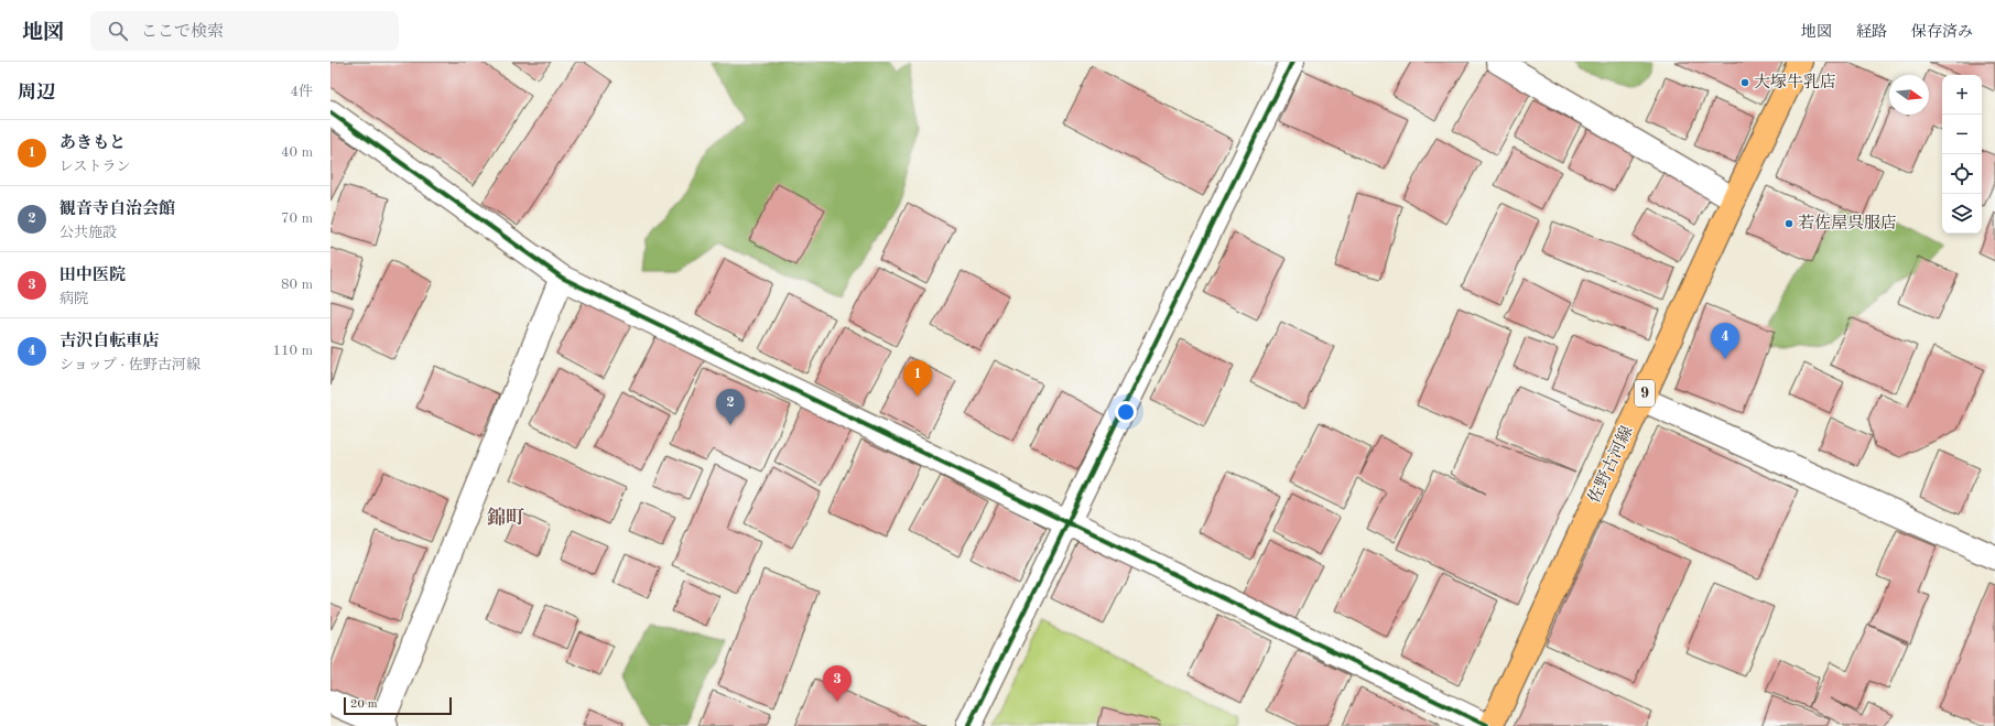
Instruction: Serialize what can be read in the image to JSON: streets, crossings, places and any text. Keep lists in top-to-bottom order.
{
  "streets": {
    "main road": ["9", "佐野古河線"]
  },
  "districts": ["錦町"],
  "places": ["大塚牛乳店", "若佐屋呉服店"],
  "scale_bar": "20 m",
  "north": "right",
  "page": {
    "header": "地図",
    "search": "ここで検索",
    "nav": ["地図", "経路", "保存済み"],
    "heading": ["周辺", "4件"],
    "map_buttons": ["+", "−"],
    "list": [
      {
        "mark": "1",
        "name": "あきもと",
        "note": "レストラン",
        "value": "40 m"
      },
      {
        "mark": "2",
        "name": "観音寺自治会館",
        "note": "公共施設",
        "value": "70 m"
      },
      {
        "mark": "3",
        "name": "田中医院",
        "note": "病院",
        "value": "80 m"
      },
      {
        "mark": "4",
        "name": "吉沢自転車店",
        "note": "ショップ · 佐野古河線",
        "value": "110 m"
      }
    ],
    "pins": [
      "4",
      "1",
      "2",
      "3"
    ],
    "scale": "20 m"
  }
}
